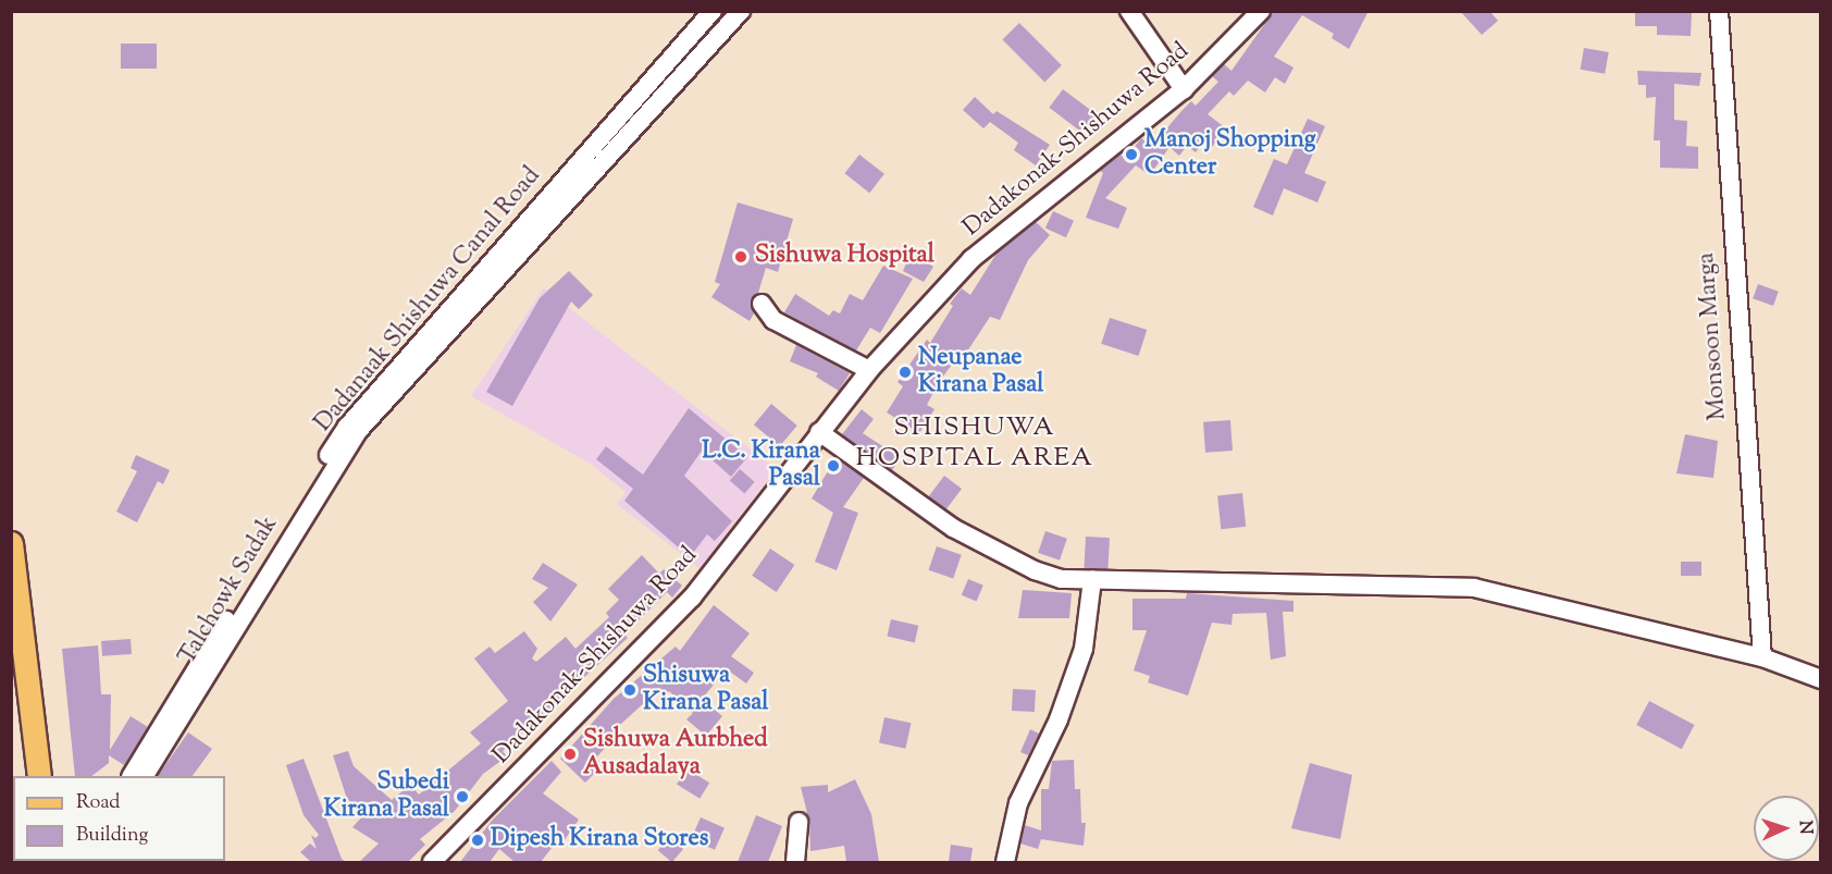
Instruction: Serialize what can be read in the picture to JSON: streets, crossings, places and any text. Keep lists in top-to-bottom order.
{
  "streets": {
    "street": [
      "Dadakonak-Shishuwa Road",
      "Dadanaak Shishuwa Canal Road",
      "Monsoon Marga",
      "Talchowk Sadak"
    ]
  },
  "crossings": [
    ["Dadanaak Shishuwa Canal Road", "Talchowk Sadak"]
  ],
  "districts": ["SHISHUWA HOSPITAL AREA"],
  "places": [
    "Manoj Shopping Center",
    "Sishuwa Hospital",
    "Neupanae Kirana Pasal",
    "L.C. Kirana Pasal",
    "Shisuwa Kirana Pasal",
    "Sishuwa Aurbhed Ausadalaya",
    "Subedi Kirana Pasal",
    "Dipesh Kirana Stores"
  ],
  "legend": ["Road", "Building"],
  "north": "right"
}
